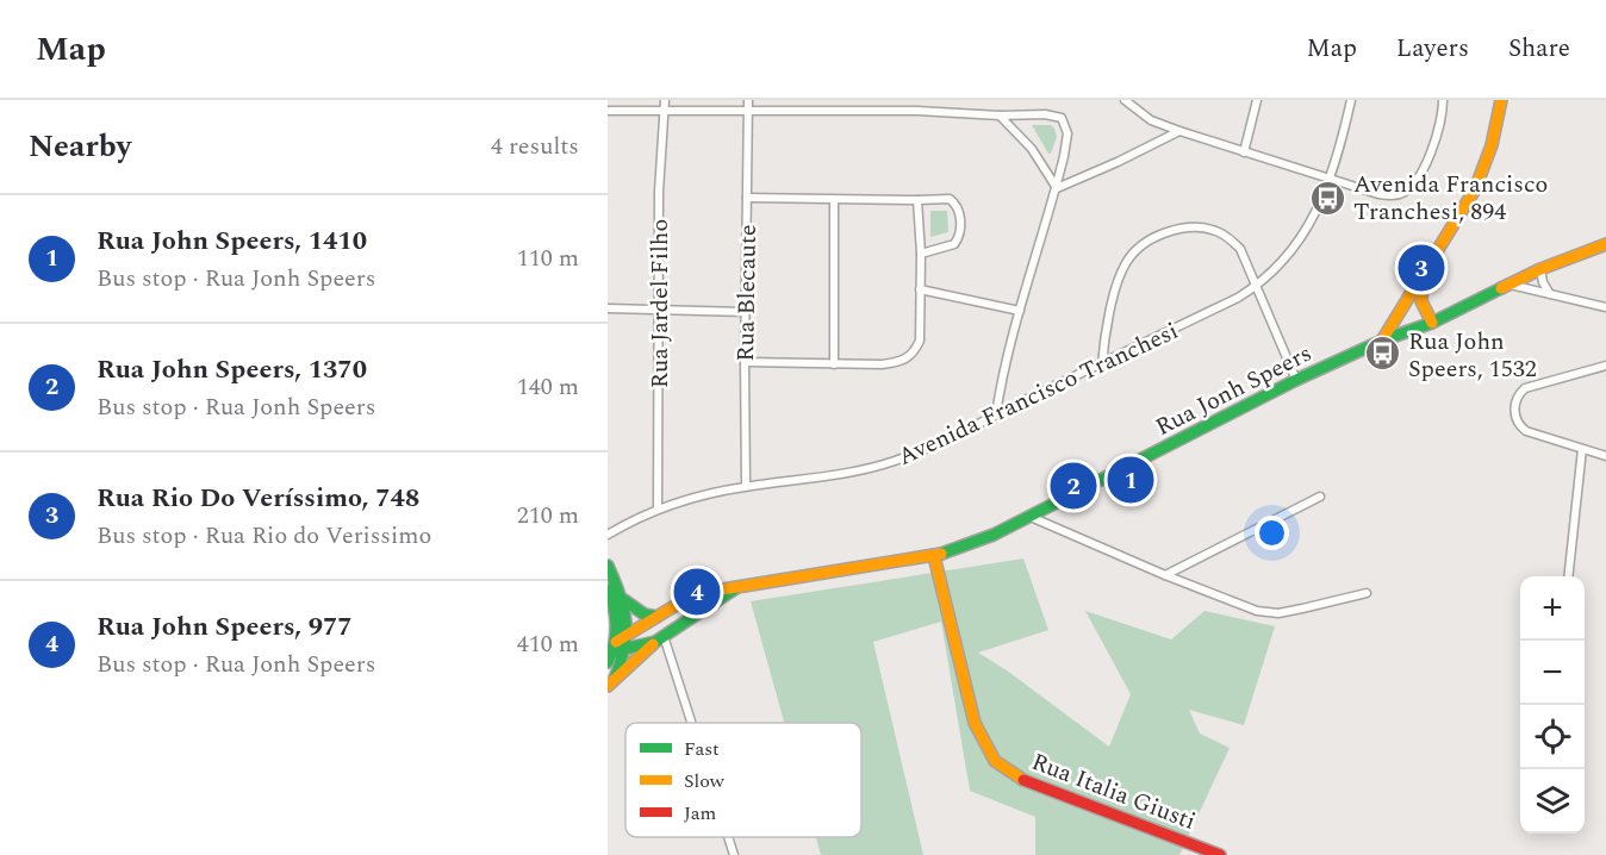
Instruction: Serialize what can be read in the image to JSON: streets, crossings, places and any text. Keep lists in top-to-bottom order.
{
  "streets": {
    "main road": ["Rua Jonh Speers", "Rua Italia Giusti"],
    "street": ["Rua Blecaute", "Rua Jardel Filho", "Avenida Francisco Tranchesi"]
  },
  "crossings": [
    ["Rua Blecaute", "Avenida Francisco Tranchesi"],
    ["Rua Jardel Filho", "Avenida Francisco Tranchesi"],
    ["Rua Jonh Speers", "Rua Italia Giusti"]
  ],
  "places": {
    "bus stop": ["Avenida Francisco Tranchesi, 894", "Rua John Speers, 1532"]
  },
  "legend": ["Fast", "Slow", "Jam"],
  "page": {
    "header": "Map",
    "nav": ["Map", "Layers", "Share"],
    "heading": ["Nearby", "4 results"],
    "list": [
      {
        "mark": "1",
        "name": "Rua John Speers, 1410",
        "note": "Bus stop · Rua Jonh Speers",
        "value": "110 m"
      },
      {
        "mark": "2",
        "name": "Rua John Speers, 1370",
        "note": "Bus stop · Rua Jonh Speers",
        "value": "140 m"
      },
      {
        "mark": "3",
        "name": "Rua Rio Do Veríssimo, 748",
        "note": "Bus stop · Rua Rio do Verissimo",
        "value": "210 m"
      },
      {
        "mark": "4",
        "name": "Rua John Speers, 977",
        "note": "Bus stop · Rua Jonh Speers",
        "value": "410 m"
      }
    ],
    "pins": [
      "3",
      "1",
      "2",
      "4"
    ],
    "map_buttons": ["+", "−"]
  }
}
